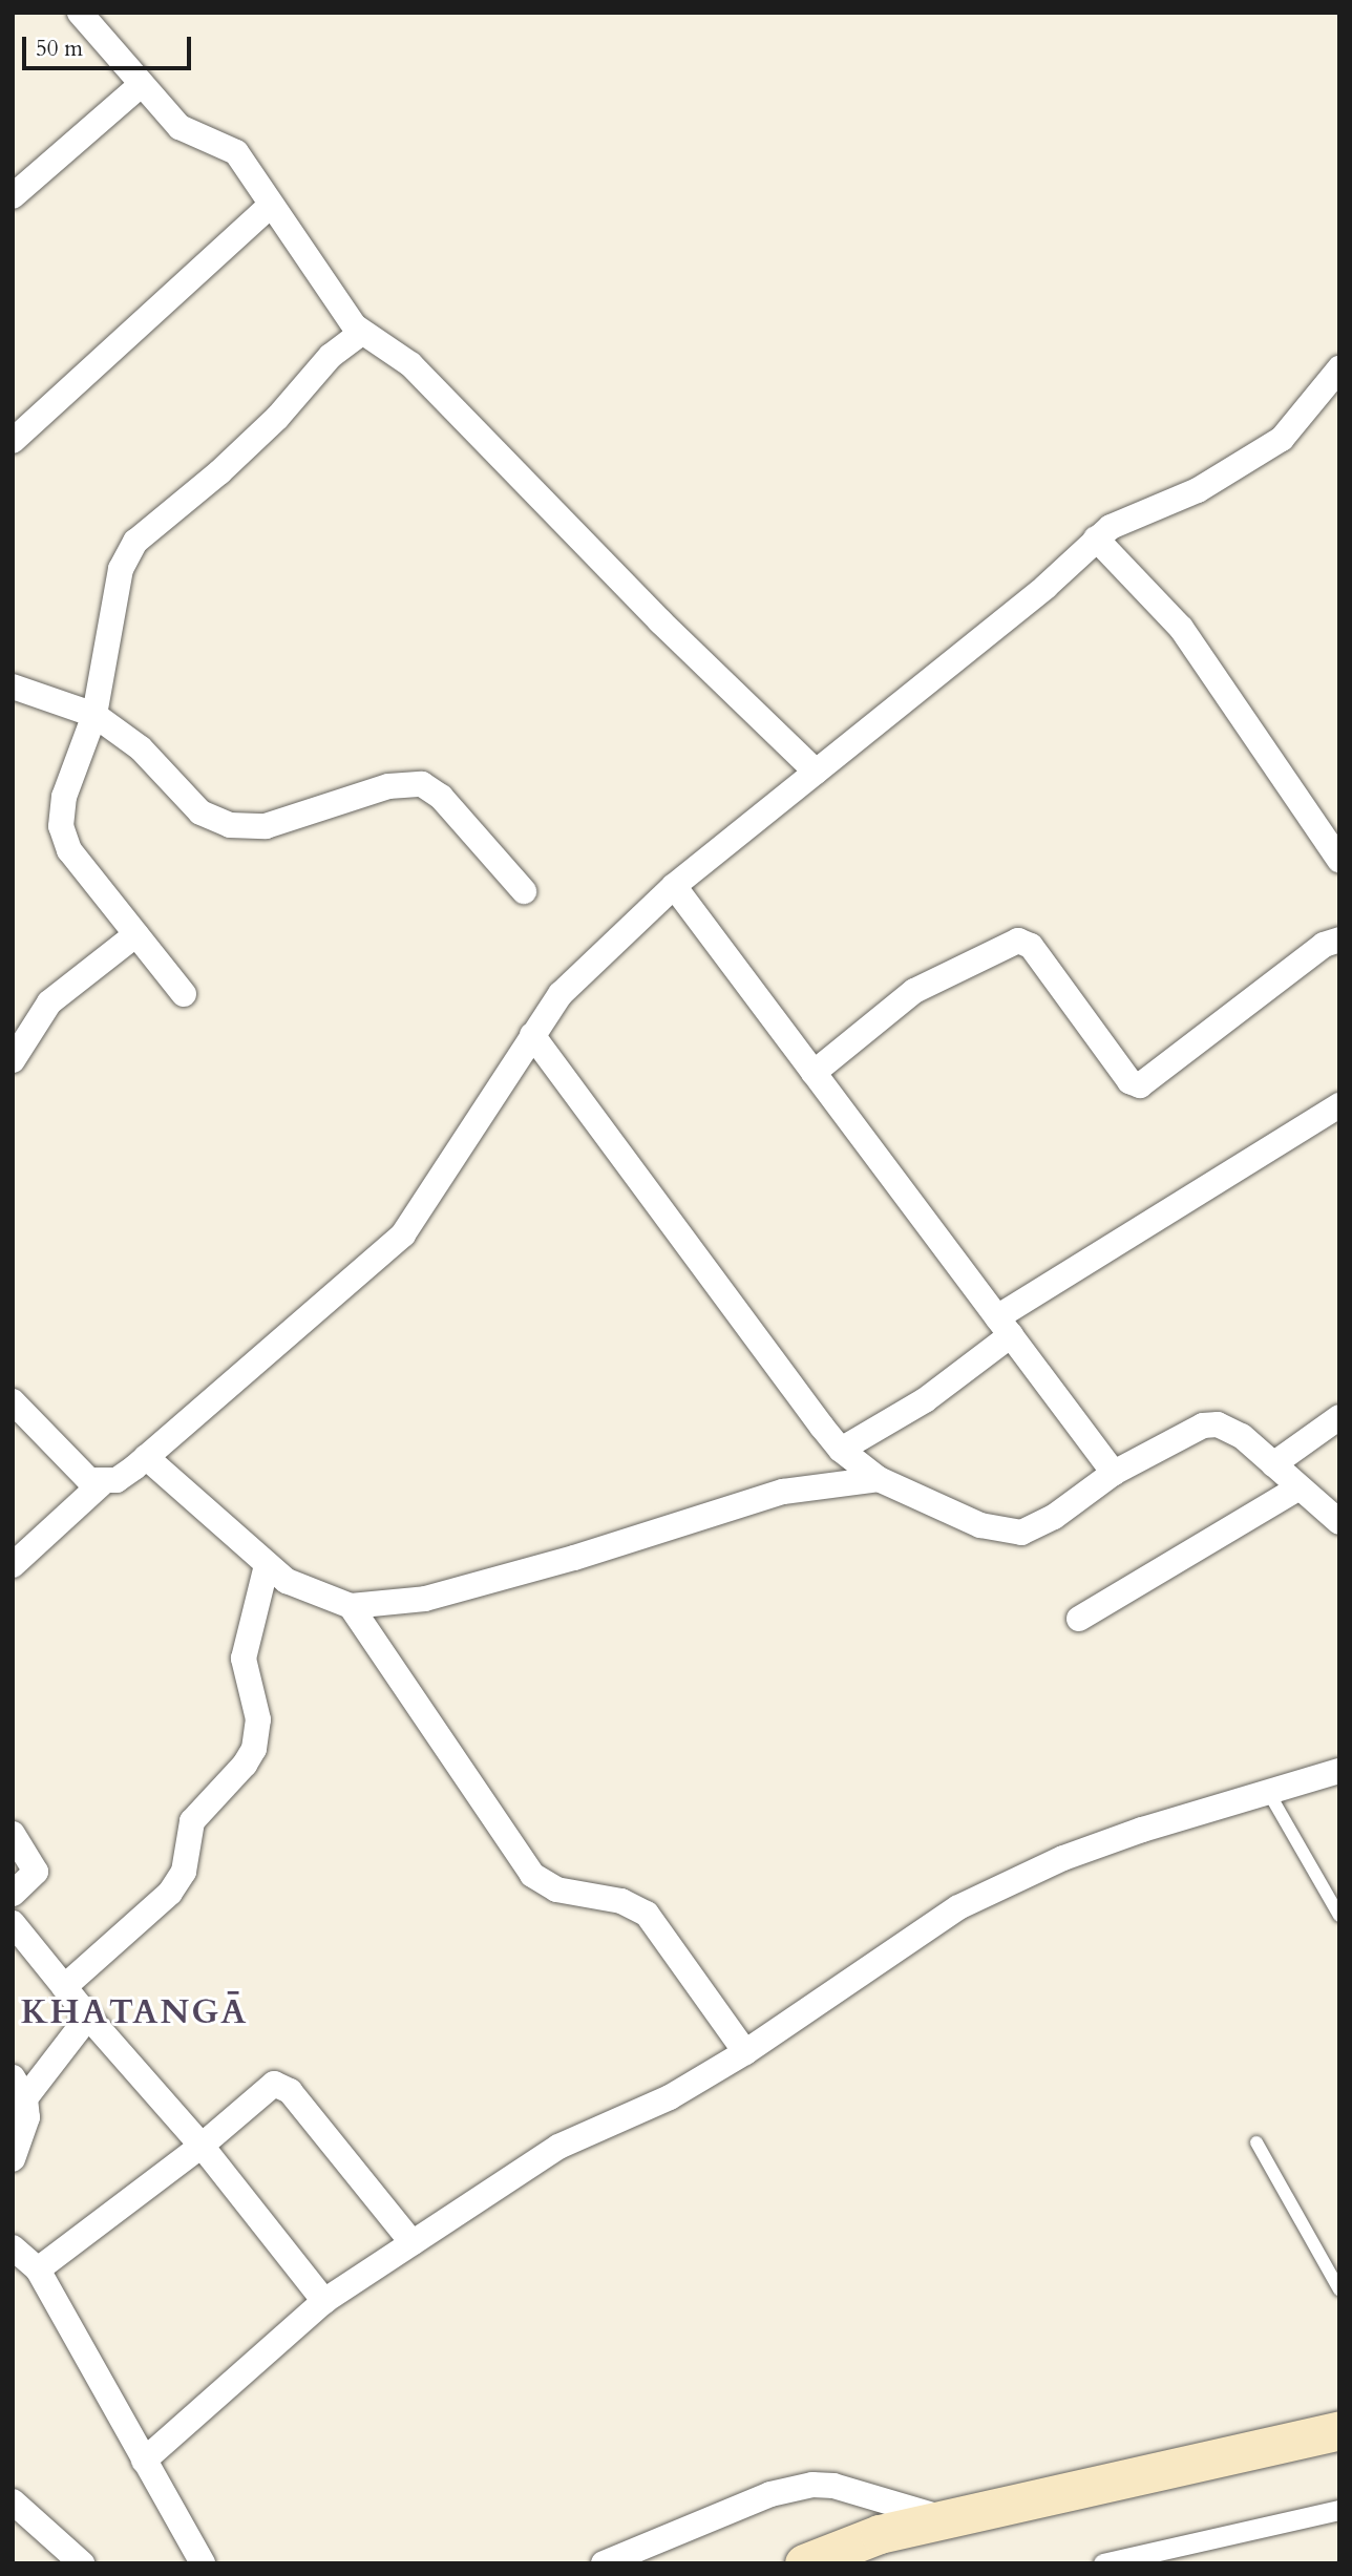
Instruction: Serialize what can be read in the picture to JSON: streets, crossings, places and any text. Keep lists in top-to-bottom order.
{
  "districts": ["KHATANGĀ"],
  "scale_bar": "50 m"
}
